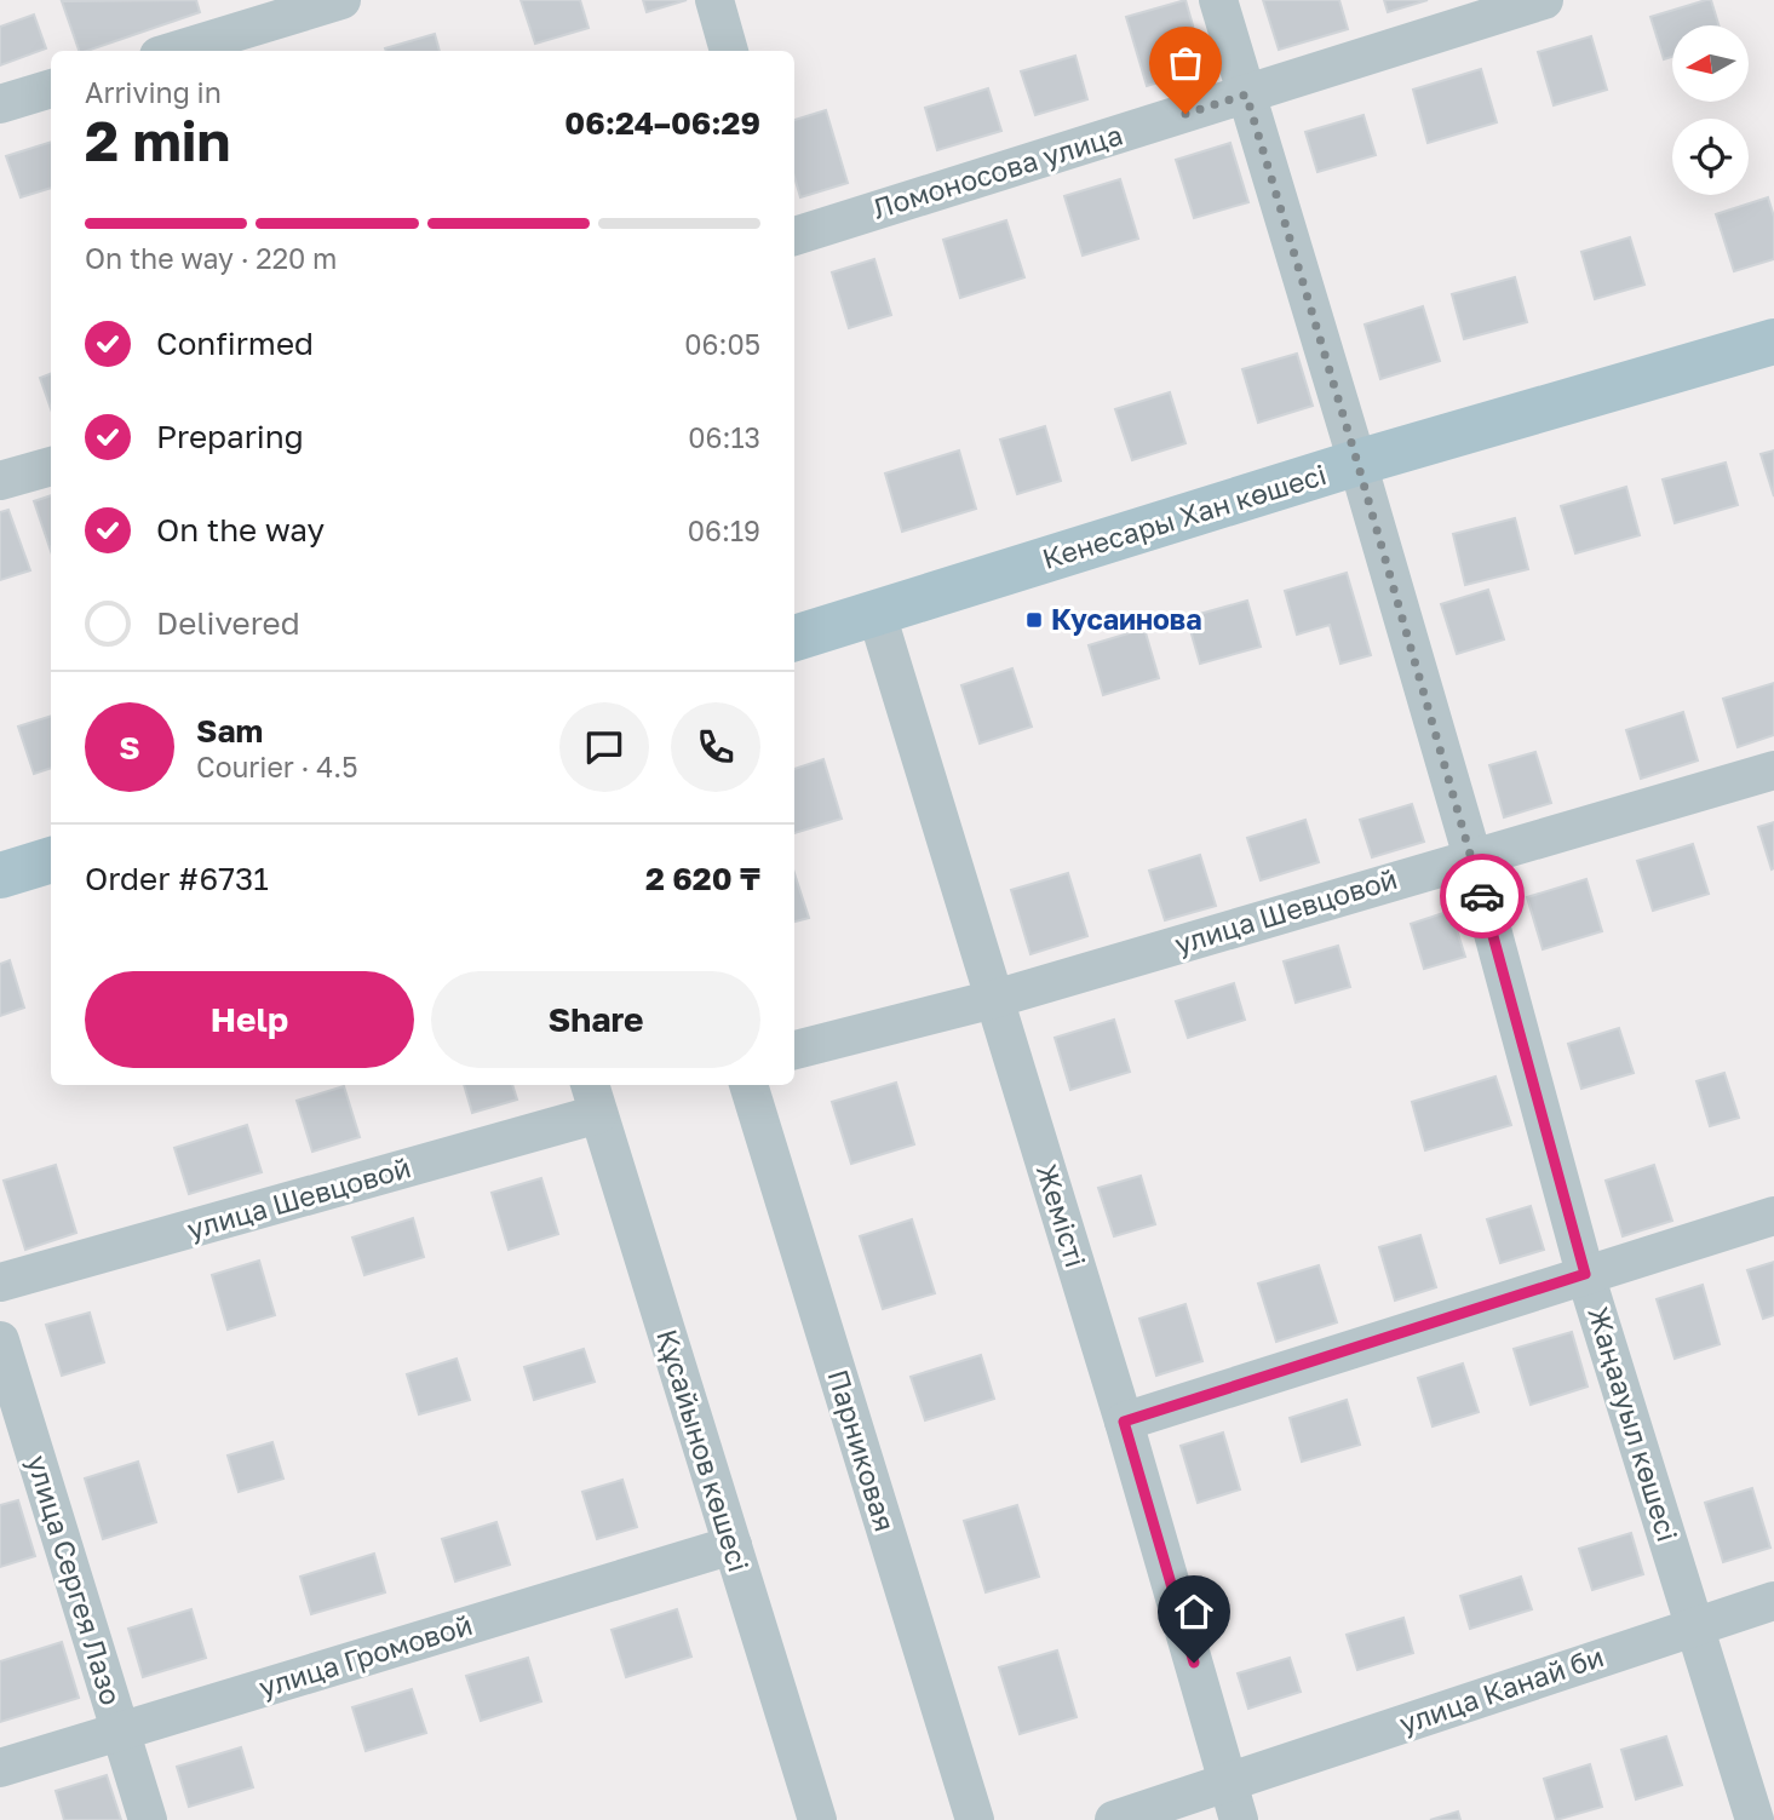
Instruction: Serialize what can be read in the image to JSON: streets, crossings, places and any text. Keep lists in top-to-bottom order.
{
  "streets": {
    "main road": ["Кенесары Хан көшесі"],
    "street": [
      "Ломоносова улица",
      "улица Шевцовой",
      "Жемісті",
      "Жаңаауыл көшесі",
      "Құсайынов көшесі",
      "Парниковая",
      "улица Сергея Лазо",
      "улица Громовой",
      "улица Канай би"
    ]
  },
  "crossings": [
    ["Ломоносова улица", "Жаңаауыл көшесі"],
    ["Кенесары Хан көшесі", "Жемісті"],
    ["Кенесары Хан көшесі", "Жаңаауыл көшесі"],
    ["улица Шевцовой", "Жемісті"],
    ["улица Шевцовой", "Жаңаауыл көшесі"],
    ["улица Шевцовой", "Құсайынов көшесі"],
    ["Жемісті", "улица Канай би"],
    ["Жаңаауыл көшесі", "улица Канай би"],
    ["Құсайынов көшесі", "улица Громовой"],
    ["улица Сергея Лазо", "улица Громовой"]
  ],
  "places": {
    "transit": ["Кусаинова"]
  },
  "north": "left",
  "page": {
    "heading": ["2 min", "Arriving in", "06:24–06:29"],
    "panel": [
      "Sam",
      "Courier · 4.5",
      "Order #6731",
      "2 620 ₸"
    ],
    "bar": "On the way · 220 m",
    "list": [
      ["Confirmed", "06:05"],
      ["Preparing", "06:13"],
      ["On the way", "06:19"],
      "Delivered"
    ],
    "round": "S",
    "buttons": ["Help", "Share"]
  }
}
